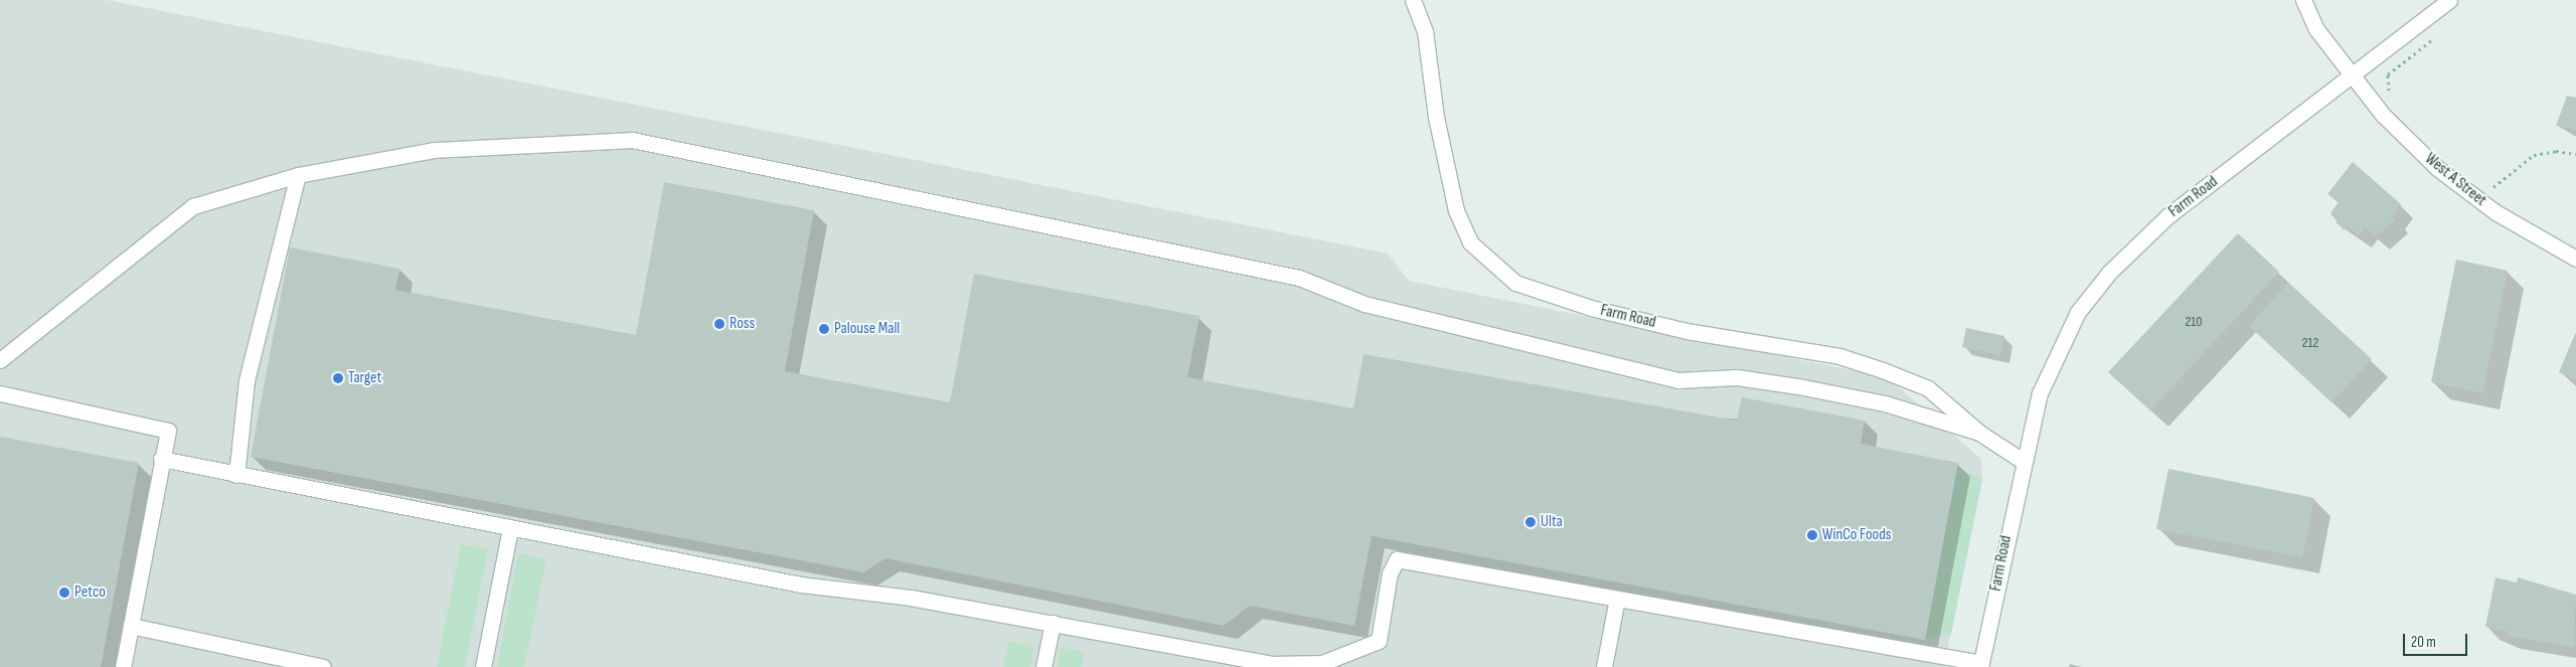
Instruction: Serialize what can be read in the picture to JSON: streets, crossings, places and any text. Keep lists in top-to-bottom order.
{
  "streets": {
    "street": ["West A Street", "Farm Road"]
  },
  "crossings": [
    ["West A Street", "Farm Road"]
  ],
  "places": [
    "Ross",
    "Palouse Mall",
    "Target",
    "Ulta",
    "WinCo Foods",
    "Petco"
  ],
  "house_numbers": ["210", "212"],
  "scale_bar": "20 m"
}
